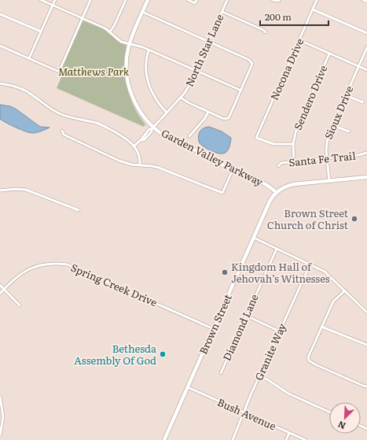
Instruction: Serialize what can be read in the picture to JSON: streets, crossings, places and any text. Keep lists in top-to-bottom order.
{
  "streets": {
    "main road": ["Garden Valley Parkway", "Brown Street"],
    "street": [
      "North Star Lane",
      "Nocona Drive",
      "Sendero Drive",
      "Sioux Drive",
      "Santa Fe Trail",
      "Spring Creek Drive",
      "Diamond Lane",
      "Granite Way",
      "Bush Avenue"
    ]
  },
  "crossings": [
    ["North Star Lane", "Garden Valley Parkway"],
    ["Nocona Drive", "Sendero Drive"],
    ["Sendero Drive", "Santa Fe Trail"],
    ["Sioux Drive", "Santa Fe Trail"],
    ["Garden Valley Parkway", "Brown Street"],
    ["Spring Creek Drive", "Brown Street"],
    ["Brown Street", "Bush Avenue"],
    ["Granite Way", "Bush Avenue"]
  ],
  "parks": ["Matthews Park"],
  "places": ["Brown Street Church of Christ", "Kingdom Hall of Jehovah’s Witnesses", "Bethesda Assembly Of God"],
  "scale_bar": "200 m",
  "north": "bottom left"
}
